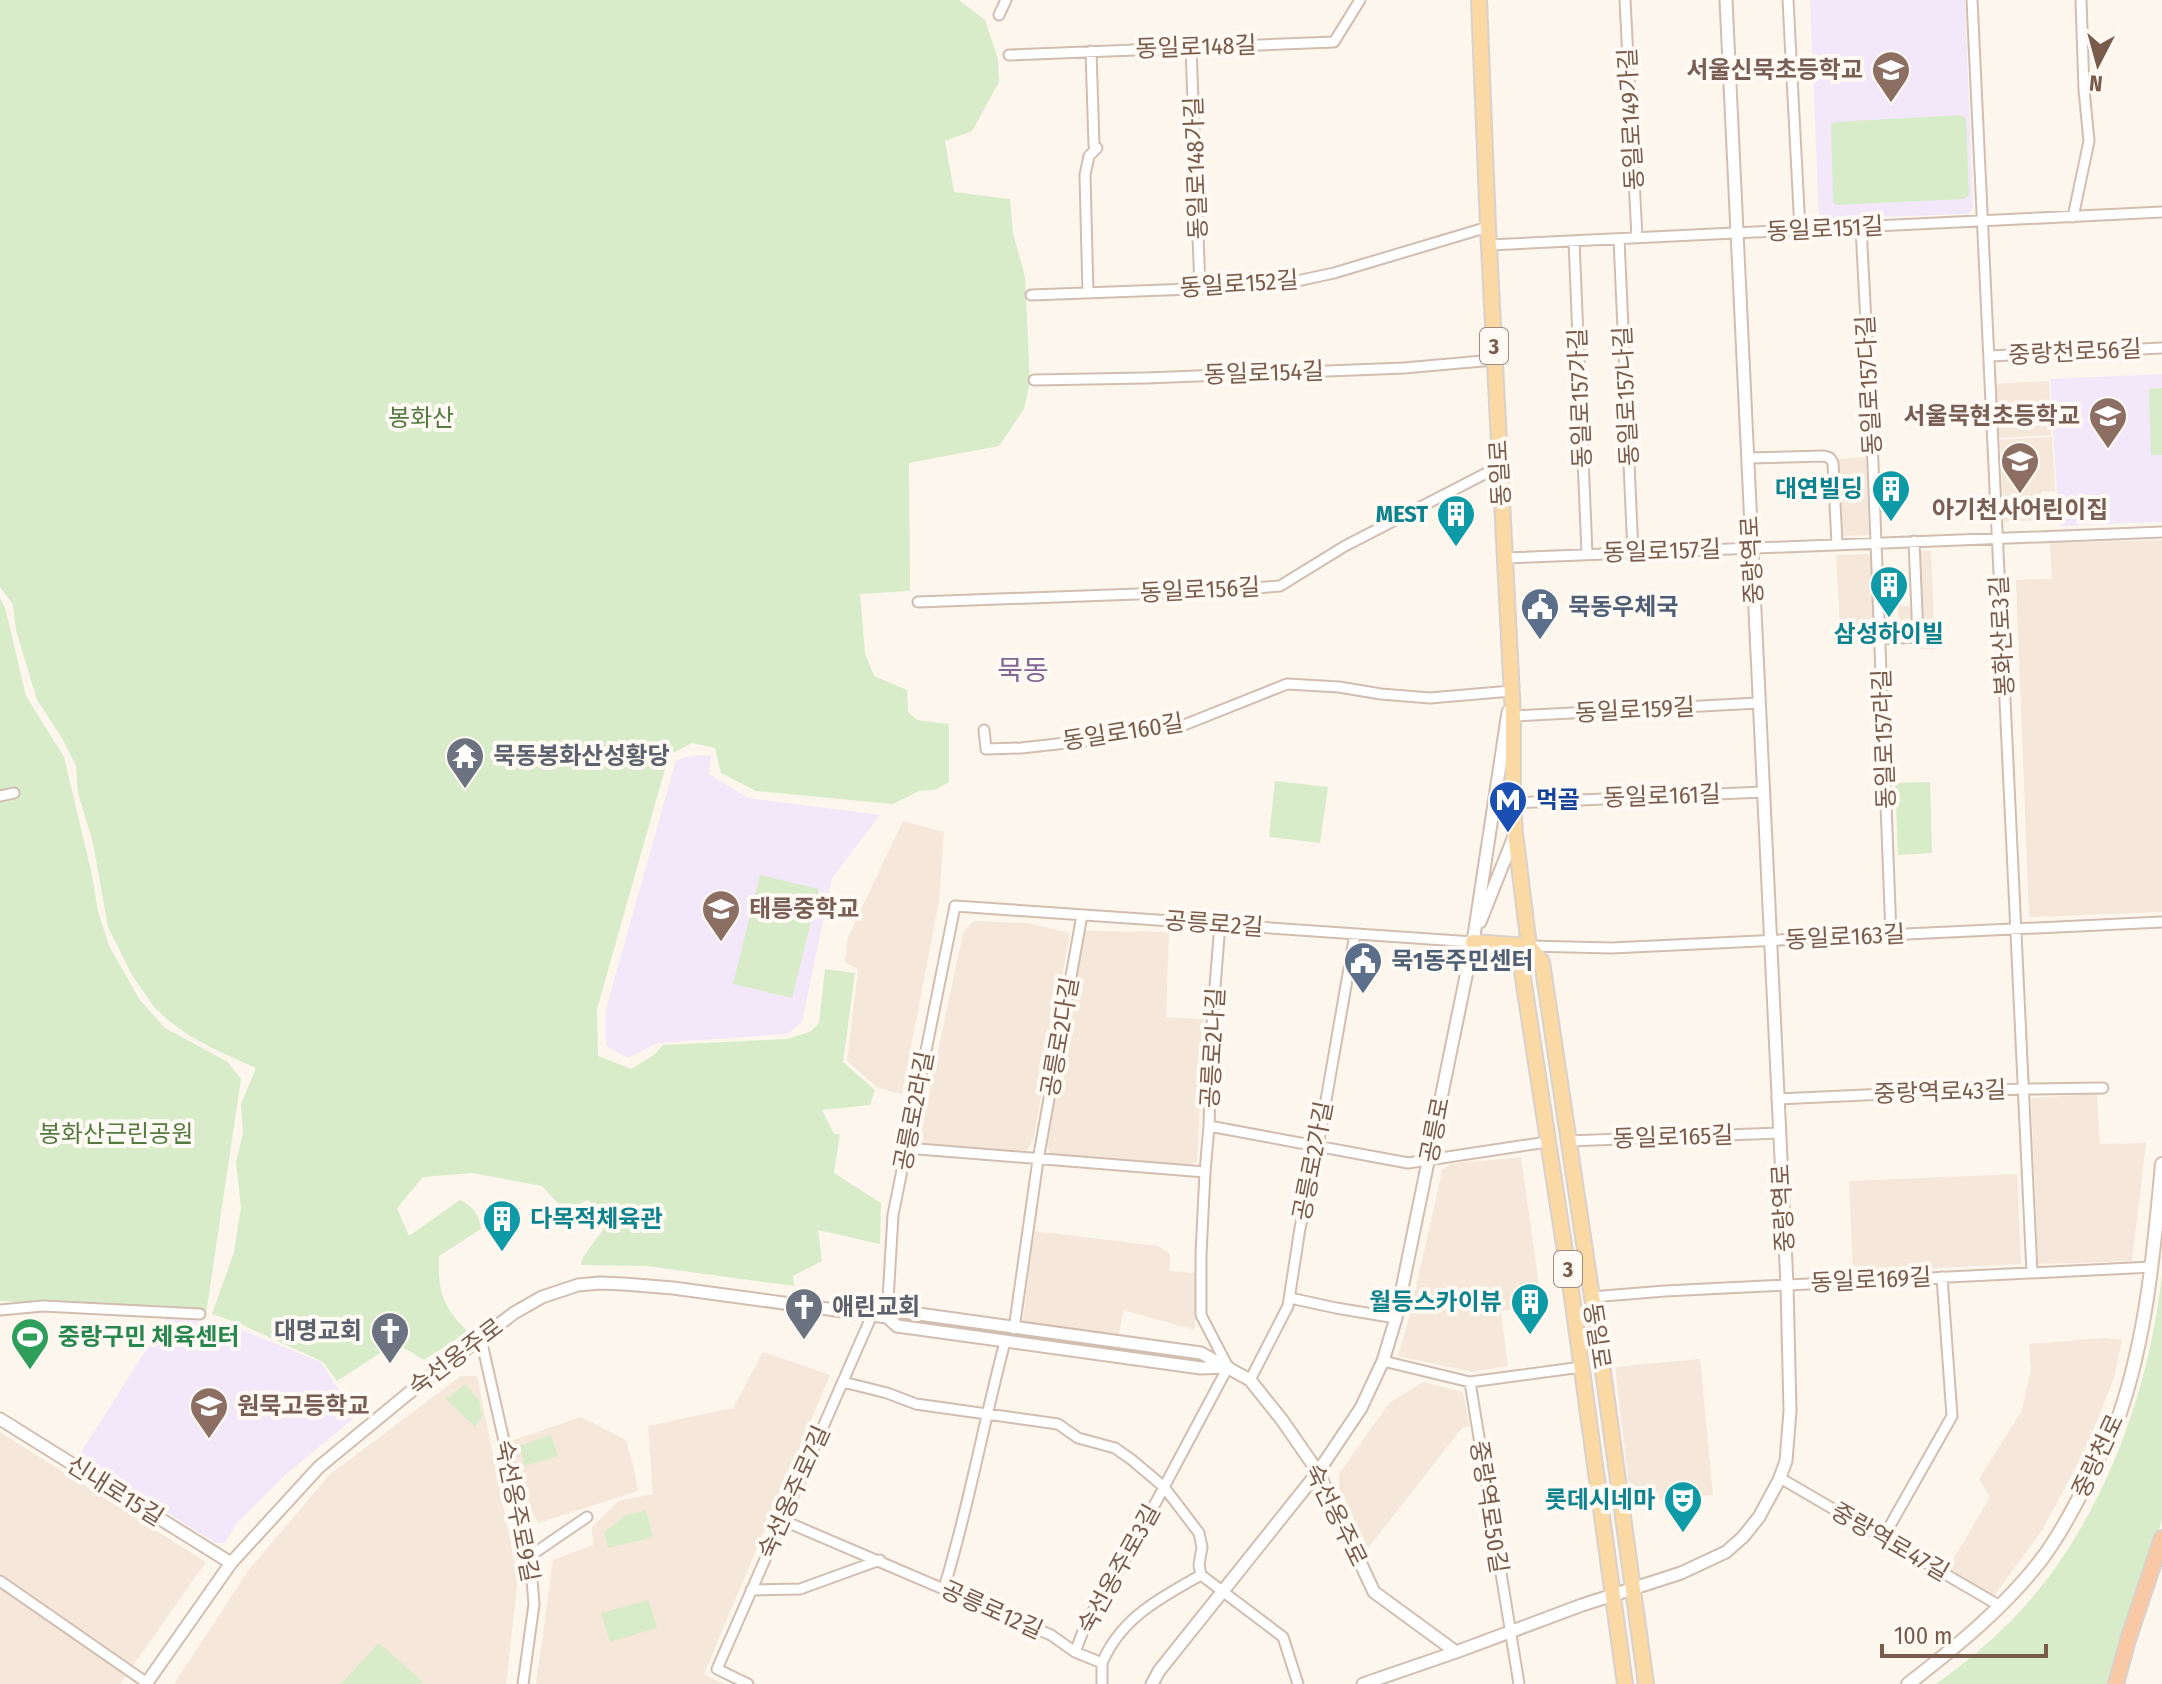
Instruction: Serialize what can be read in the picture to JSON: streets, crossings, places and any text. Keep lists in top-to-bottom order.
{
  "streets": {
    "main road": ["3", "동일로", "중랑천로"],
    "street": [
      "동일로148길",
      "동일로149가길",
      "동일로148가길",
      "동일로151길",
      "동일로152길",
      "중랑천로56길",
      "동일로154길",
      "동일로157다길",
      "동일로157나길",
      "동일로157가길",
      "동일로157길",
      "중랑역로",
      "동일로156길",
      "봉화산로3길",
      "동일로159길",
      "동일로160길",
      "동일로157라길",
      "동일로161길",
      "공릉로2길",
      "동일로163길",
      "공릉로2다길",
      "공릉로2나길",
      "중랑역로43길",
      "공릉로2라길",
      "공릉로",
      "동일로165길",
      "공릉로2가길",
      "동일로169길",
      "숙선옹주로",
      "신내로15길",
      "숙선옹주로7길",
      "중랑역로50길",
      "숙선옹주로9길",
      "중랑역로47길",
      "숙선옹주로3길",
      "공릉로12길"
    ]
  },
  "crossings": [
    ["동일로148길", "동일로148가길"],
    ["동일로149가길", "동일로151길"],
    ["동일로148가길", "동일로152길"],
    ["동일로151길", "동일로157다길"],
    ["동일로151길", "동일로157나길"],
    ["동일로151길", "동일로157가길"],
    ["동일로151길", "동일로"],
    ["동일로151길", "중랑역로"],
    ["동일로151길", "봉화산로3길"],
    ["동일로152길", "동일로"],
    ["중랑천로56길", "봉화산로3길"],
    ["동일로154길", "동일로"],
    ["동일로157다길", "동일로157길"],
    ["동일로157다길", "동일로157라길"],
    ["동일로157나길", "동일로157길"],
    ["동일로157가길", "동일로157길"],
    ["동일로", "동일로157길"],
    ["동일로", "중랑역로"],
    ["동일로", "동일로156길"],
    ["동일로", "동일로159길"],
    ["동일로", "동일로160길"],
    ["동일로", "동일로161길"],
    ["동일로", "동일로163길"],
    ["동일로", "공릉로"],
    ["동일로", "동일로165길"],
    ["동일로", "동일로169길"],
    ["동일로157길", "중랑역로"],
    ["동일로157길", "봉화산로3길"],
    ["동일로157길", "동일로157라길"],
    ["중랑역로", "동일로159길"],
    ["중랑역로", "동일로161길"],
    ["중랑역로", "동일로163길"],
    ["중랑역로", "중랑역로43길"],
    ["중랑역로", "동일로165길"],
    ["중랑역로", "동일로169길"],
    ["중랑역로", "숙선옹주로"],
    ["중랑역로", "중랑역로50길"],
    ["중랑역로", "중랑역로47길"],
    ["봉화산로3길", "동일로163길"],
    ["봉화산로3길", "중랑역로43길"],
    ["봉화산로3길", "동일로169길"],
    ["동일로160길", "공릉로"],
    ["동일로157라길", "동일로163길"],
    ["공릉로2길", "공릉로2다길"],
    ["공릉로2길", "공릉로2나길"],
    ["공릉로2길", "공릉로2라길"],
    ["공릉로2길", "공릉로"],
    ["공릉로2길", "공릉로2가길"],
    ["공릉로2다길", "숙선옹주로"],
    ["공릉로2나길", "숙선옹주로"],
    ["공릉로2나길", "숙선옹주로3길"],
    ["공릉로2라길", "숙선옹주로"],
    ["공릉로", "숙선옹주로"],
    ["공릉로2가길", "숙선옹주로"],
    ["동일로169길", "중랑천로"],
    ["숙선옹주로", "신내로15길"],
    ["숙선옹주로", "숙선옹주로7길"],
    ["숙선옹주로", "숙선옹주로9길"],
    ["숙선옹주로", "숙선옹주로3길"],
    ["중랑천로", "중랑역로47길"],
    ["숙선옹주로7길", "숙선옹주로3길"],
    ["숙선옹주로7길", "공릉로12길"],
    ["숙선옹주로3길", "공릉로12길"]
  ],
  "districts": ["묵동"],
  "parks": ["봉화산", "봉화산근린공원"],
  "places": {
    "school or university": [
      "서울신묵초등학교",
      "서울묵현초등학교",
      "아기천사어린이집",
      "태릉중학교",
      "원묵고등학교"
    ],
    "building": [
      "대연빌딩",
      "MEST",
      "삼성하이빌",
      "다목적체육관",
      "월등스카이뷰"
    ],
    "public building": ["묵동우체국", "묵1동주민센터"],
    "temple": ["묵동봉화산성황당"],
    "metro station": ["먹골"],
    "church": ["애린교회", "대명교회"],
    "sports": ["중랑구민 체육센터"],
    "theatre": ["롯데시네마"]
  },
  "scale_bar": "100 m",
  "north": "bottom"
}
